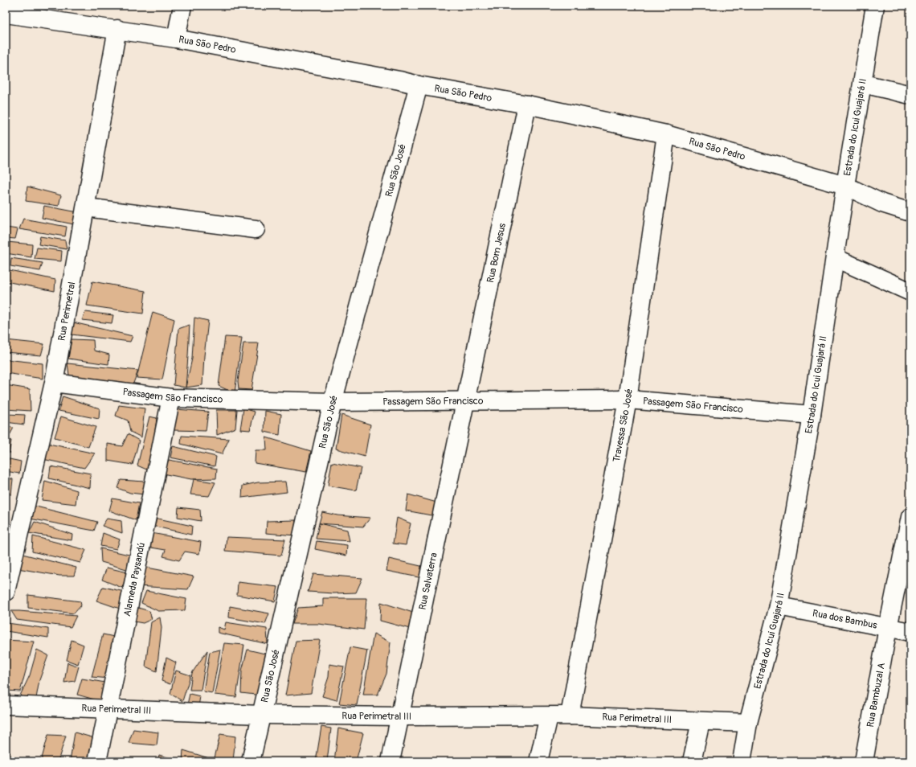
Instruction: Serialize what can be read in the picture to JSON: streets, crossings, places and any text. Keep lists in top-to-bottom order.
{
  "streets": {
    "street": [
      "Rua São Pedro",
      "Estrada do Icui Guajará II",
      "Rua São José",
      "Rua Bom Jesus",
      "Rua Perimetral",
      "Passagem São Francisco",
      "Travessa São José",
      "Alameda Paysandú",
      "Rua Salvaterra",
      "Rua dos Bambus",
      "Rua Bambuzal A",
      "Rua Perimetral III"
    ]
  },
  "crossings": [
    ["Rua São Pedro", "Estrada do Icui Guajará II"],
    ["Rua São Pedro", "Rua São José"],
    ["Rua São Pedro", "Rua Bom Jesus"],
    ["Rua São Pedro", "Rua Perimetral"],
    ["Rua São Pedro", "Travessa São José"],
    ["Estrada do Icui Guajará II", "Passagem São Francisco"],
    ["Estrada do Icui Guajará II", "Rua dos Bambus"],
    ["Estrada do Icui Guajará II", "Rua Perimetral III"],
    ["Rua São José", "Passagem São Francisco"],
    ["Rua São José", "Rua Perimetral III"],
    ["Rua Bom Jesus", "Passagem São Francisco"],
    ["Rua Bom Jesus", "Rua Salvaterra"],
    ["Rua Perimetral", "Passagem São Francisco"],
    ["Passagem São Francisco", "Travessa São José"],
    ["Passagem São Francisco", "Alameda Paysandú"],
    ["Passagem São Francisco", "Rua Salvaterra"],
    ["Travessa São José", "Rua Perimetral III"],
    ["Alameda Paysandú", "Rua Perimetral III"],
    ["Rua Salvaterra", "Rua Perimetral III"],
    ["Rua dos Bambus", "Rua Bambuzal A"]
  ]
}
